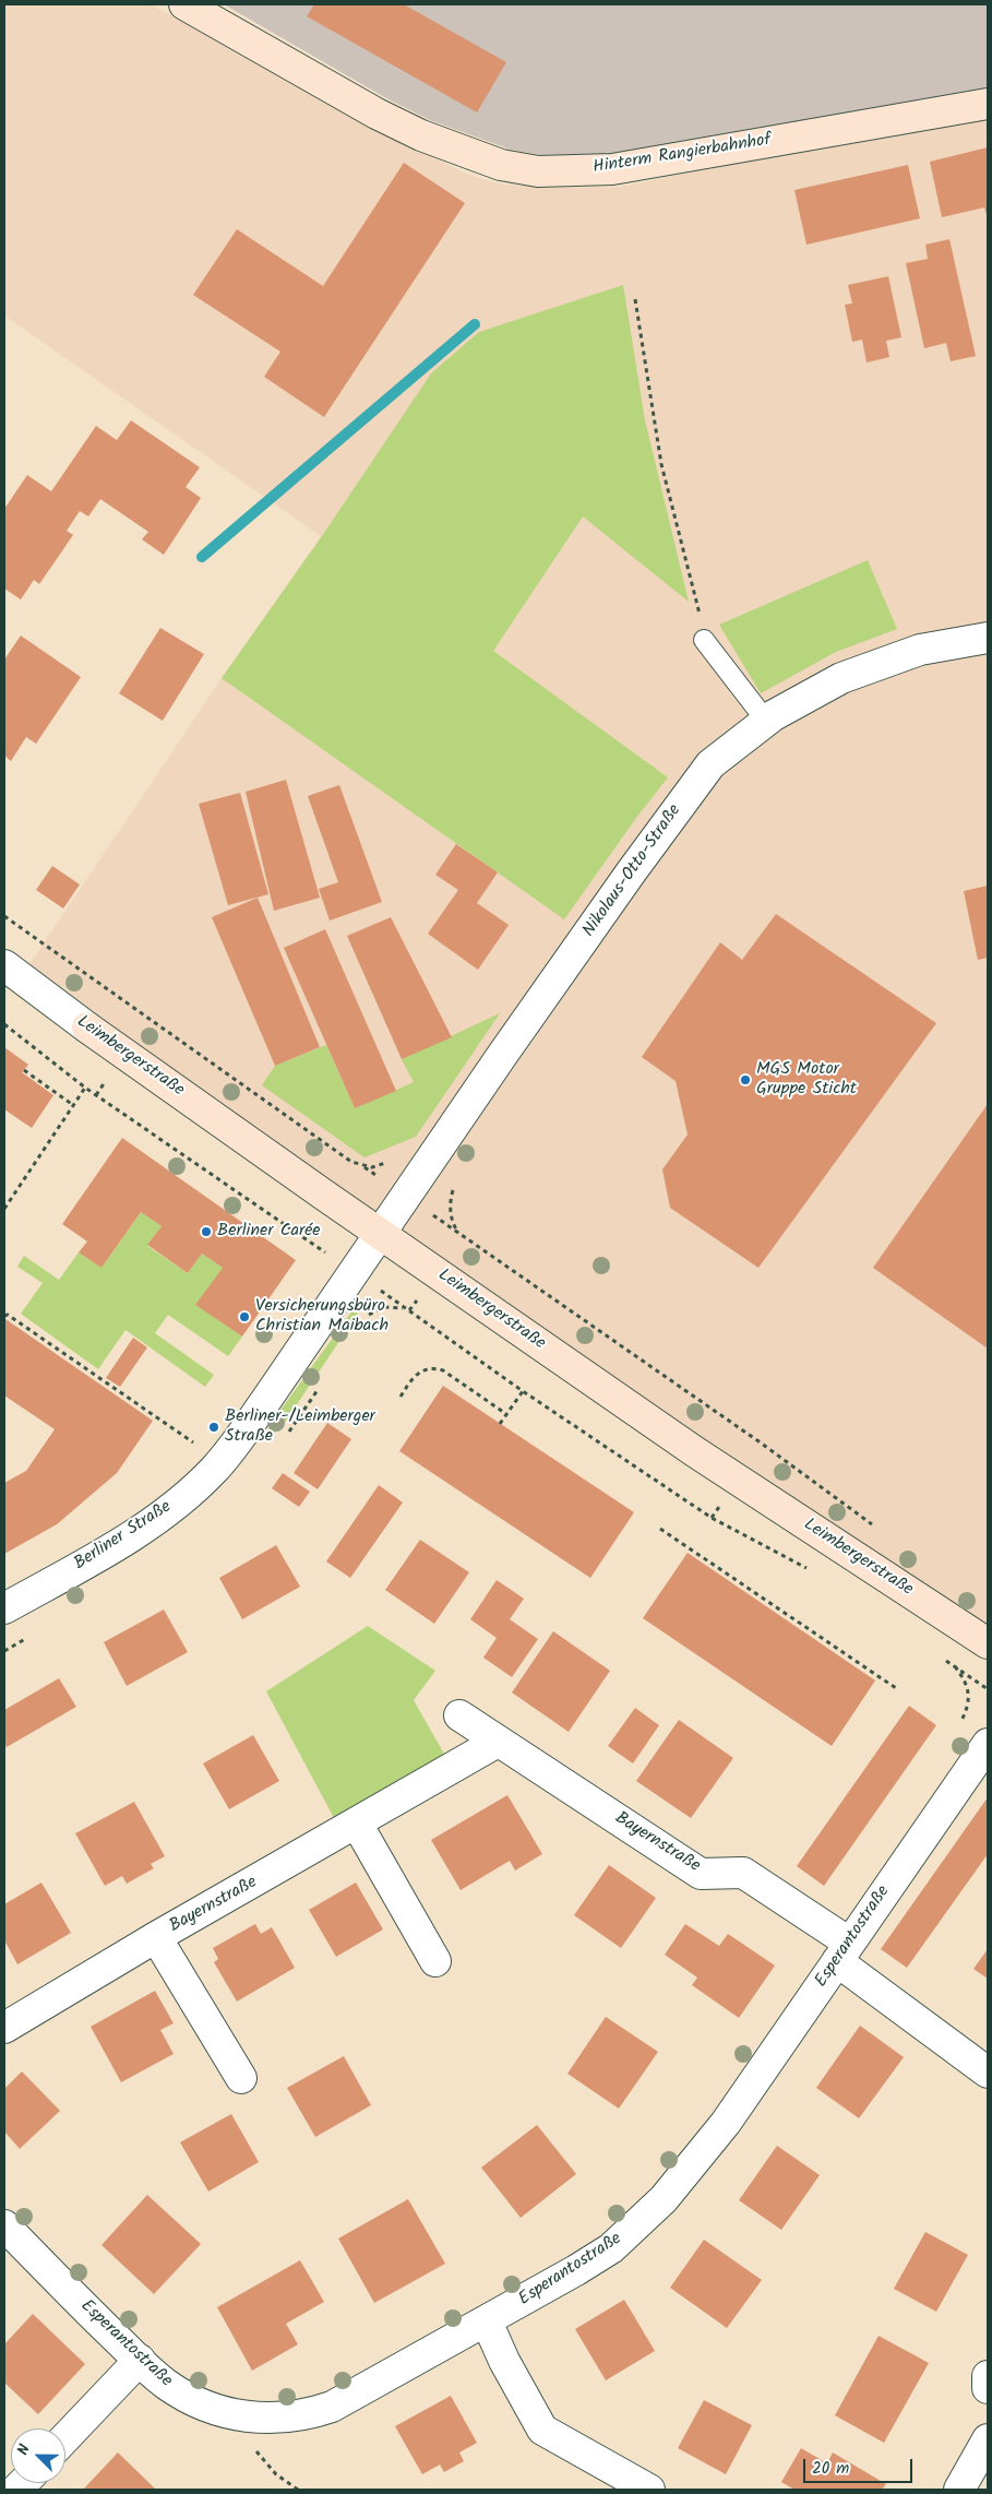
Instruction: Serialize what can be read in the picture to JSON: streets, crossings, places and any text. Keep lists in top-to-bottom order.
{
  "streets": {
    "street": [
      "Hinterm Rangierbahnhof",
      "Nikolaus-Otto-Straße",
      "Leimbergerstraße",
      "Berliner Straße",
      "Bayernstraße",
      "Esperantostraße"
    ]
  },
  "crossings": [
    ["Nikolaus-Otto-Straße", "Leimbergerstraße"],
    ["Nikolaus-Otto-Straße", "Berliner Straße"],
    ["Leimbergerstraße", "Berliner Straße"],
    ["Bayernstraße", "Esperantostraße"]
  ],
  "places": [
    "MGS Motor Gruppe Sticht",
    "Berliner Carée",
    "Versicherungsbüro Christian Maibach",
    "Berliner-/Leimberger Straße"
  ],
  "scale_bar": "20 m",
  "north": "top left"
}
